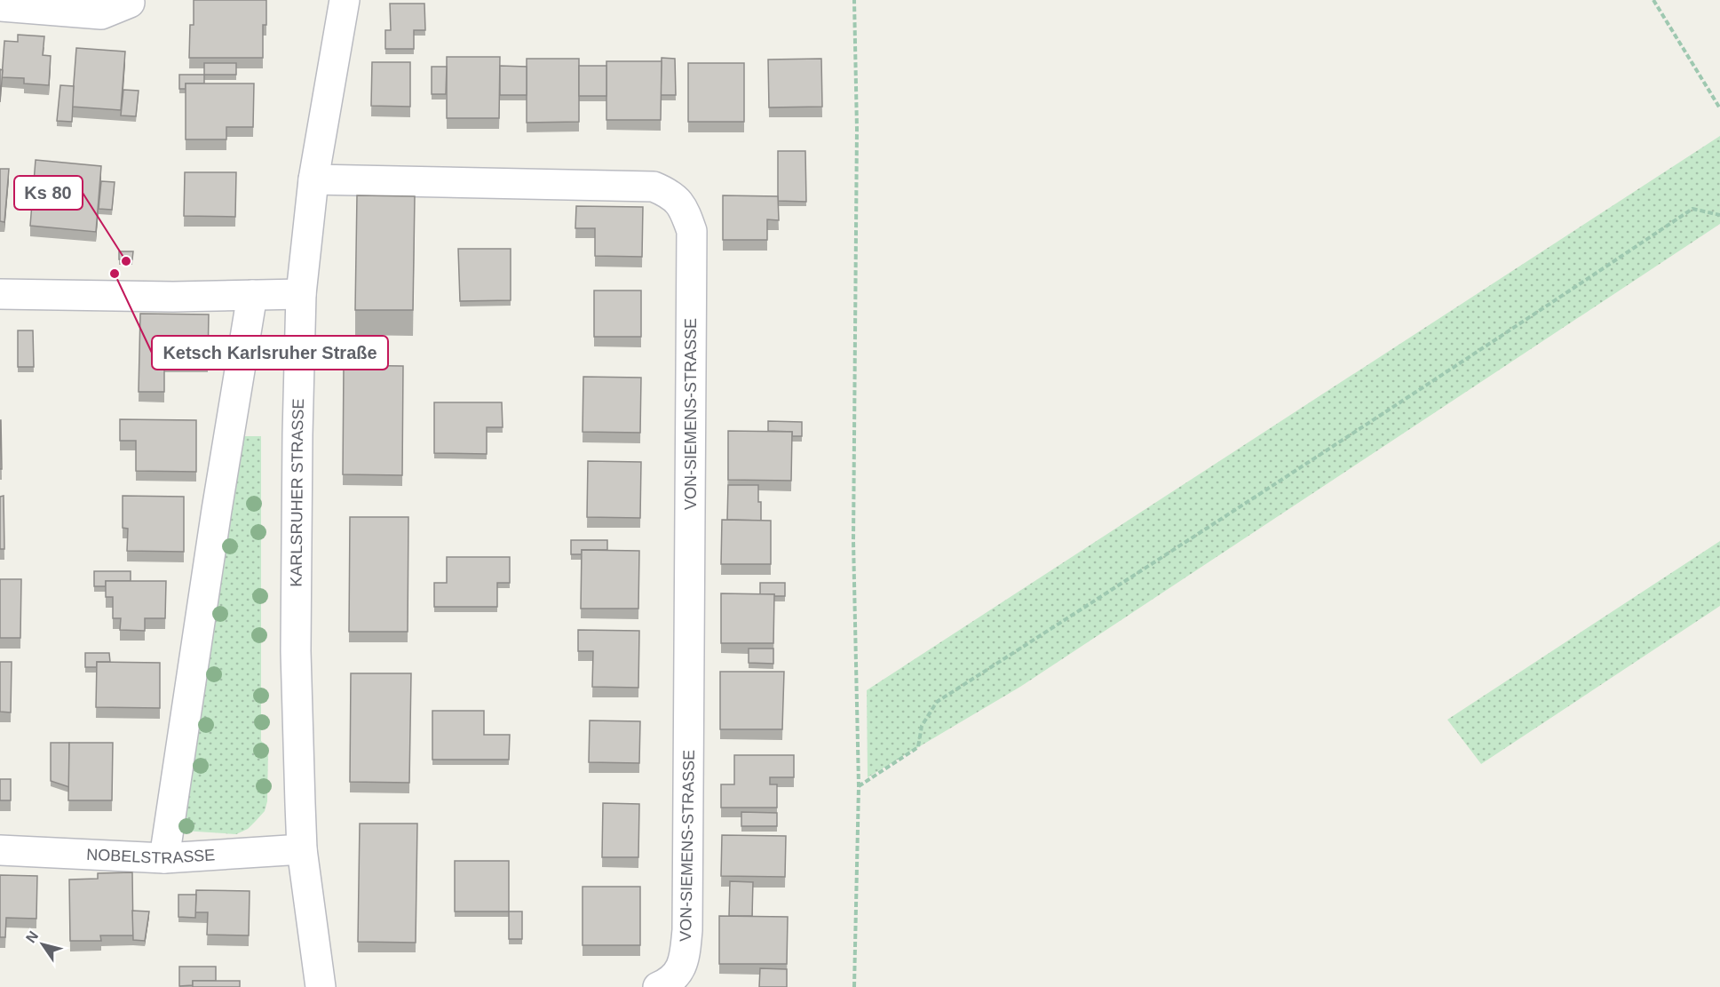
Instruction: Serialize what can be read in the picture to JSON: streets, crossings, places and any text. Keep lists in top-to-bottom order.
{
  "streets": {
    "street": ["VON-SIEMENS-STRASSE", "KARLSRUHER STRASSE", "NOBELSTRASSE"]
  },
  "crossings": [
    ["VON-SIEMENS-STRASSE", "KARLSRUHER STRASSE"],
    ["KARLSRUHER STRASSE", "NOBELSTRASSE"]
  ],
  "places": ["Ks 80", "Ketsch Karlsruher Straße"],
  "north": "top left"
}
